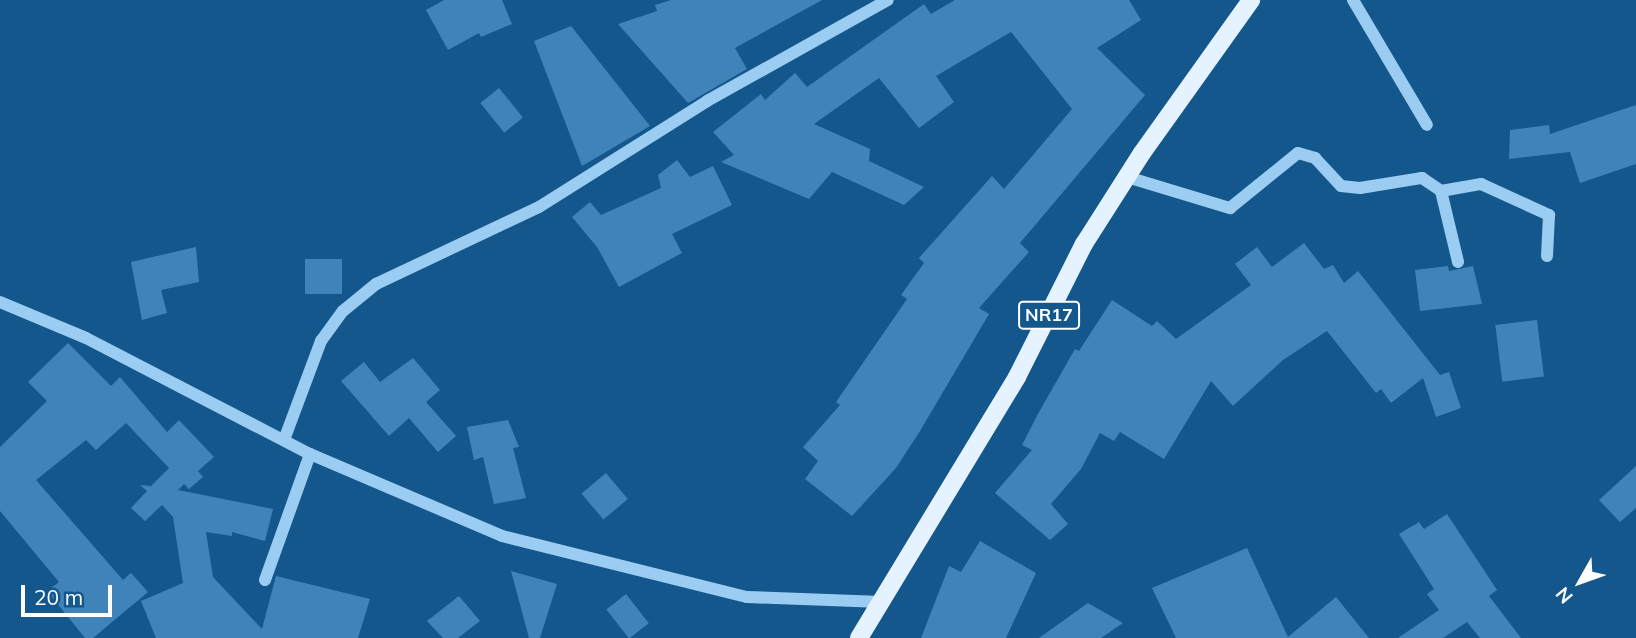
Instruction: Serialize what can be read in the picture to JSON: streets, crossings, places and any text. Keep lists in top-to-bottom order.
{
  "streets": {
    "main road": ["NR17"]
  },
  "scale_bar": "20 m",
  "north": "bottom left"
}
